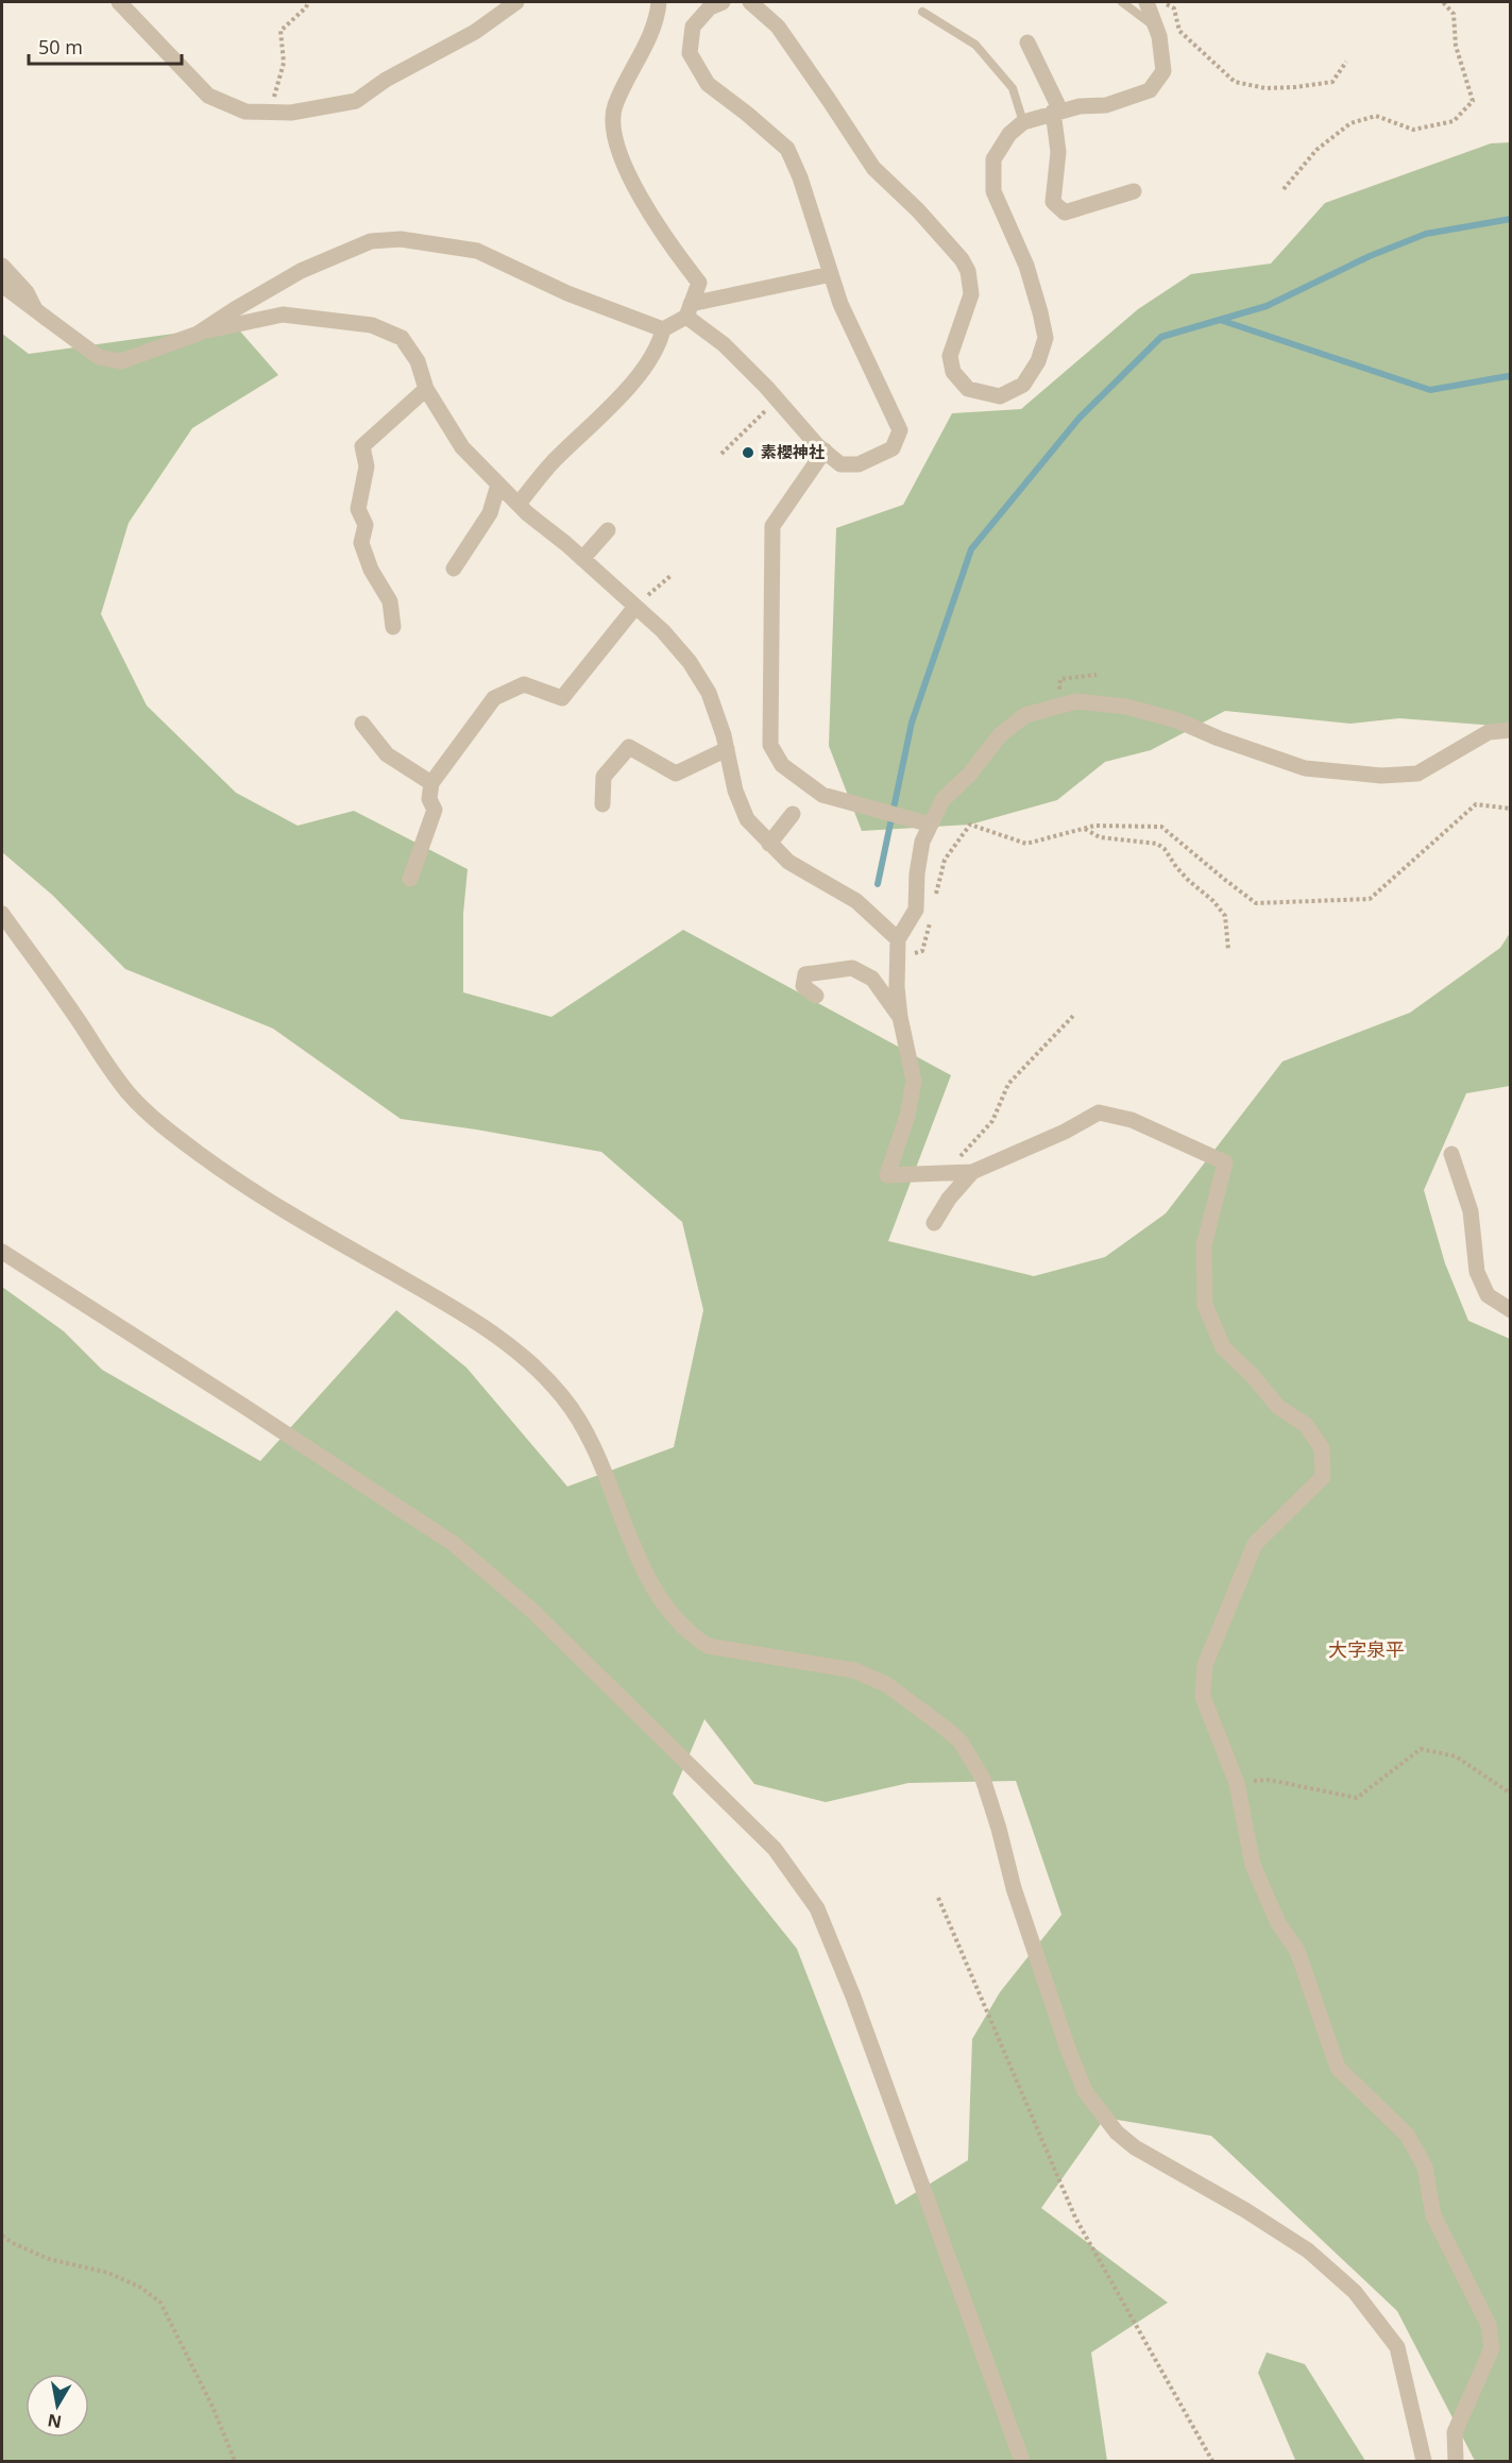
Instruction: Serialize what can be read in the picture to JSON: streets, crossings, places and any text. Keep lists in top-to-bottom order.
{
  "districts": ["大字泉平"],
  "places": ["素櫻神社"],
  "scale_bar": "50 m",
  "north": "bottom"
}
